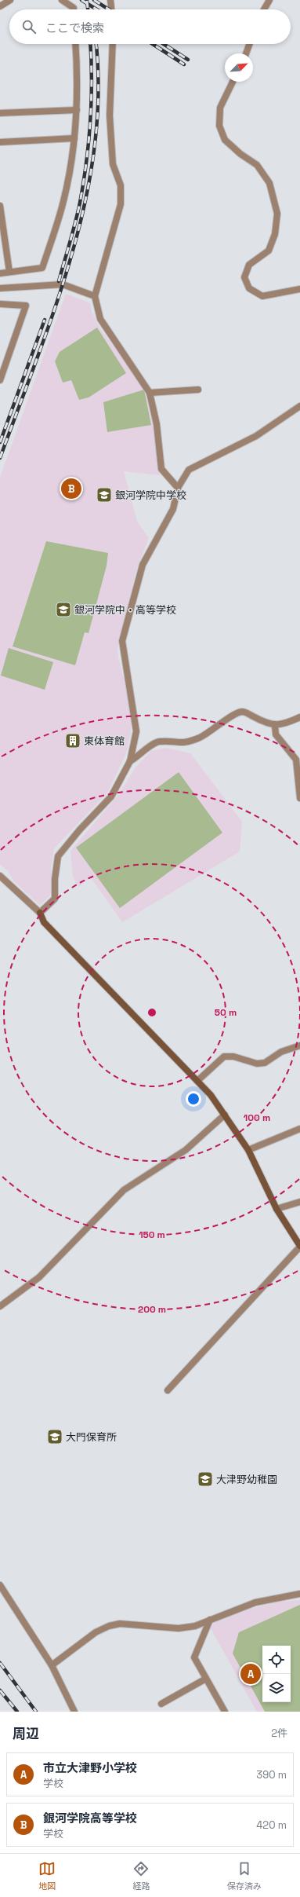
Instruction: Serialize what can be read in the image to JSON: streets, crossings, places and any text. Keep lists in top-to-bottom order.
{
  "places": {
    "school or university": [
      "銀河学院中学校",
      "銀河学院中・高等学校",
      "大門保育所",
      "大津野幼稚園"
    ],
    "building": ["東体育館"]
  },
  "north": "top right",
  "page": {
    "search": "ここで検索",
    "pins": ["B", "A"],
    "heading": ["周辺", "2件"],
    "list": [
      {
        "mark": "A",
        "name": "市立大津野小学校",
        "note": "学校",
        "value": "390 m"
      },
      {
        "mark": "B",
        "name": "銀河学院高等学校",
        "note": "学校",
        "value": "420 m"
      }
    ],
    "nav": ["地図", "経路", "保存済み"]
  },
  "rings": [
    "50 m",
    "100 m",
    "150 m",
    "200 m"
  ]
}
